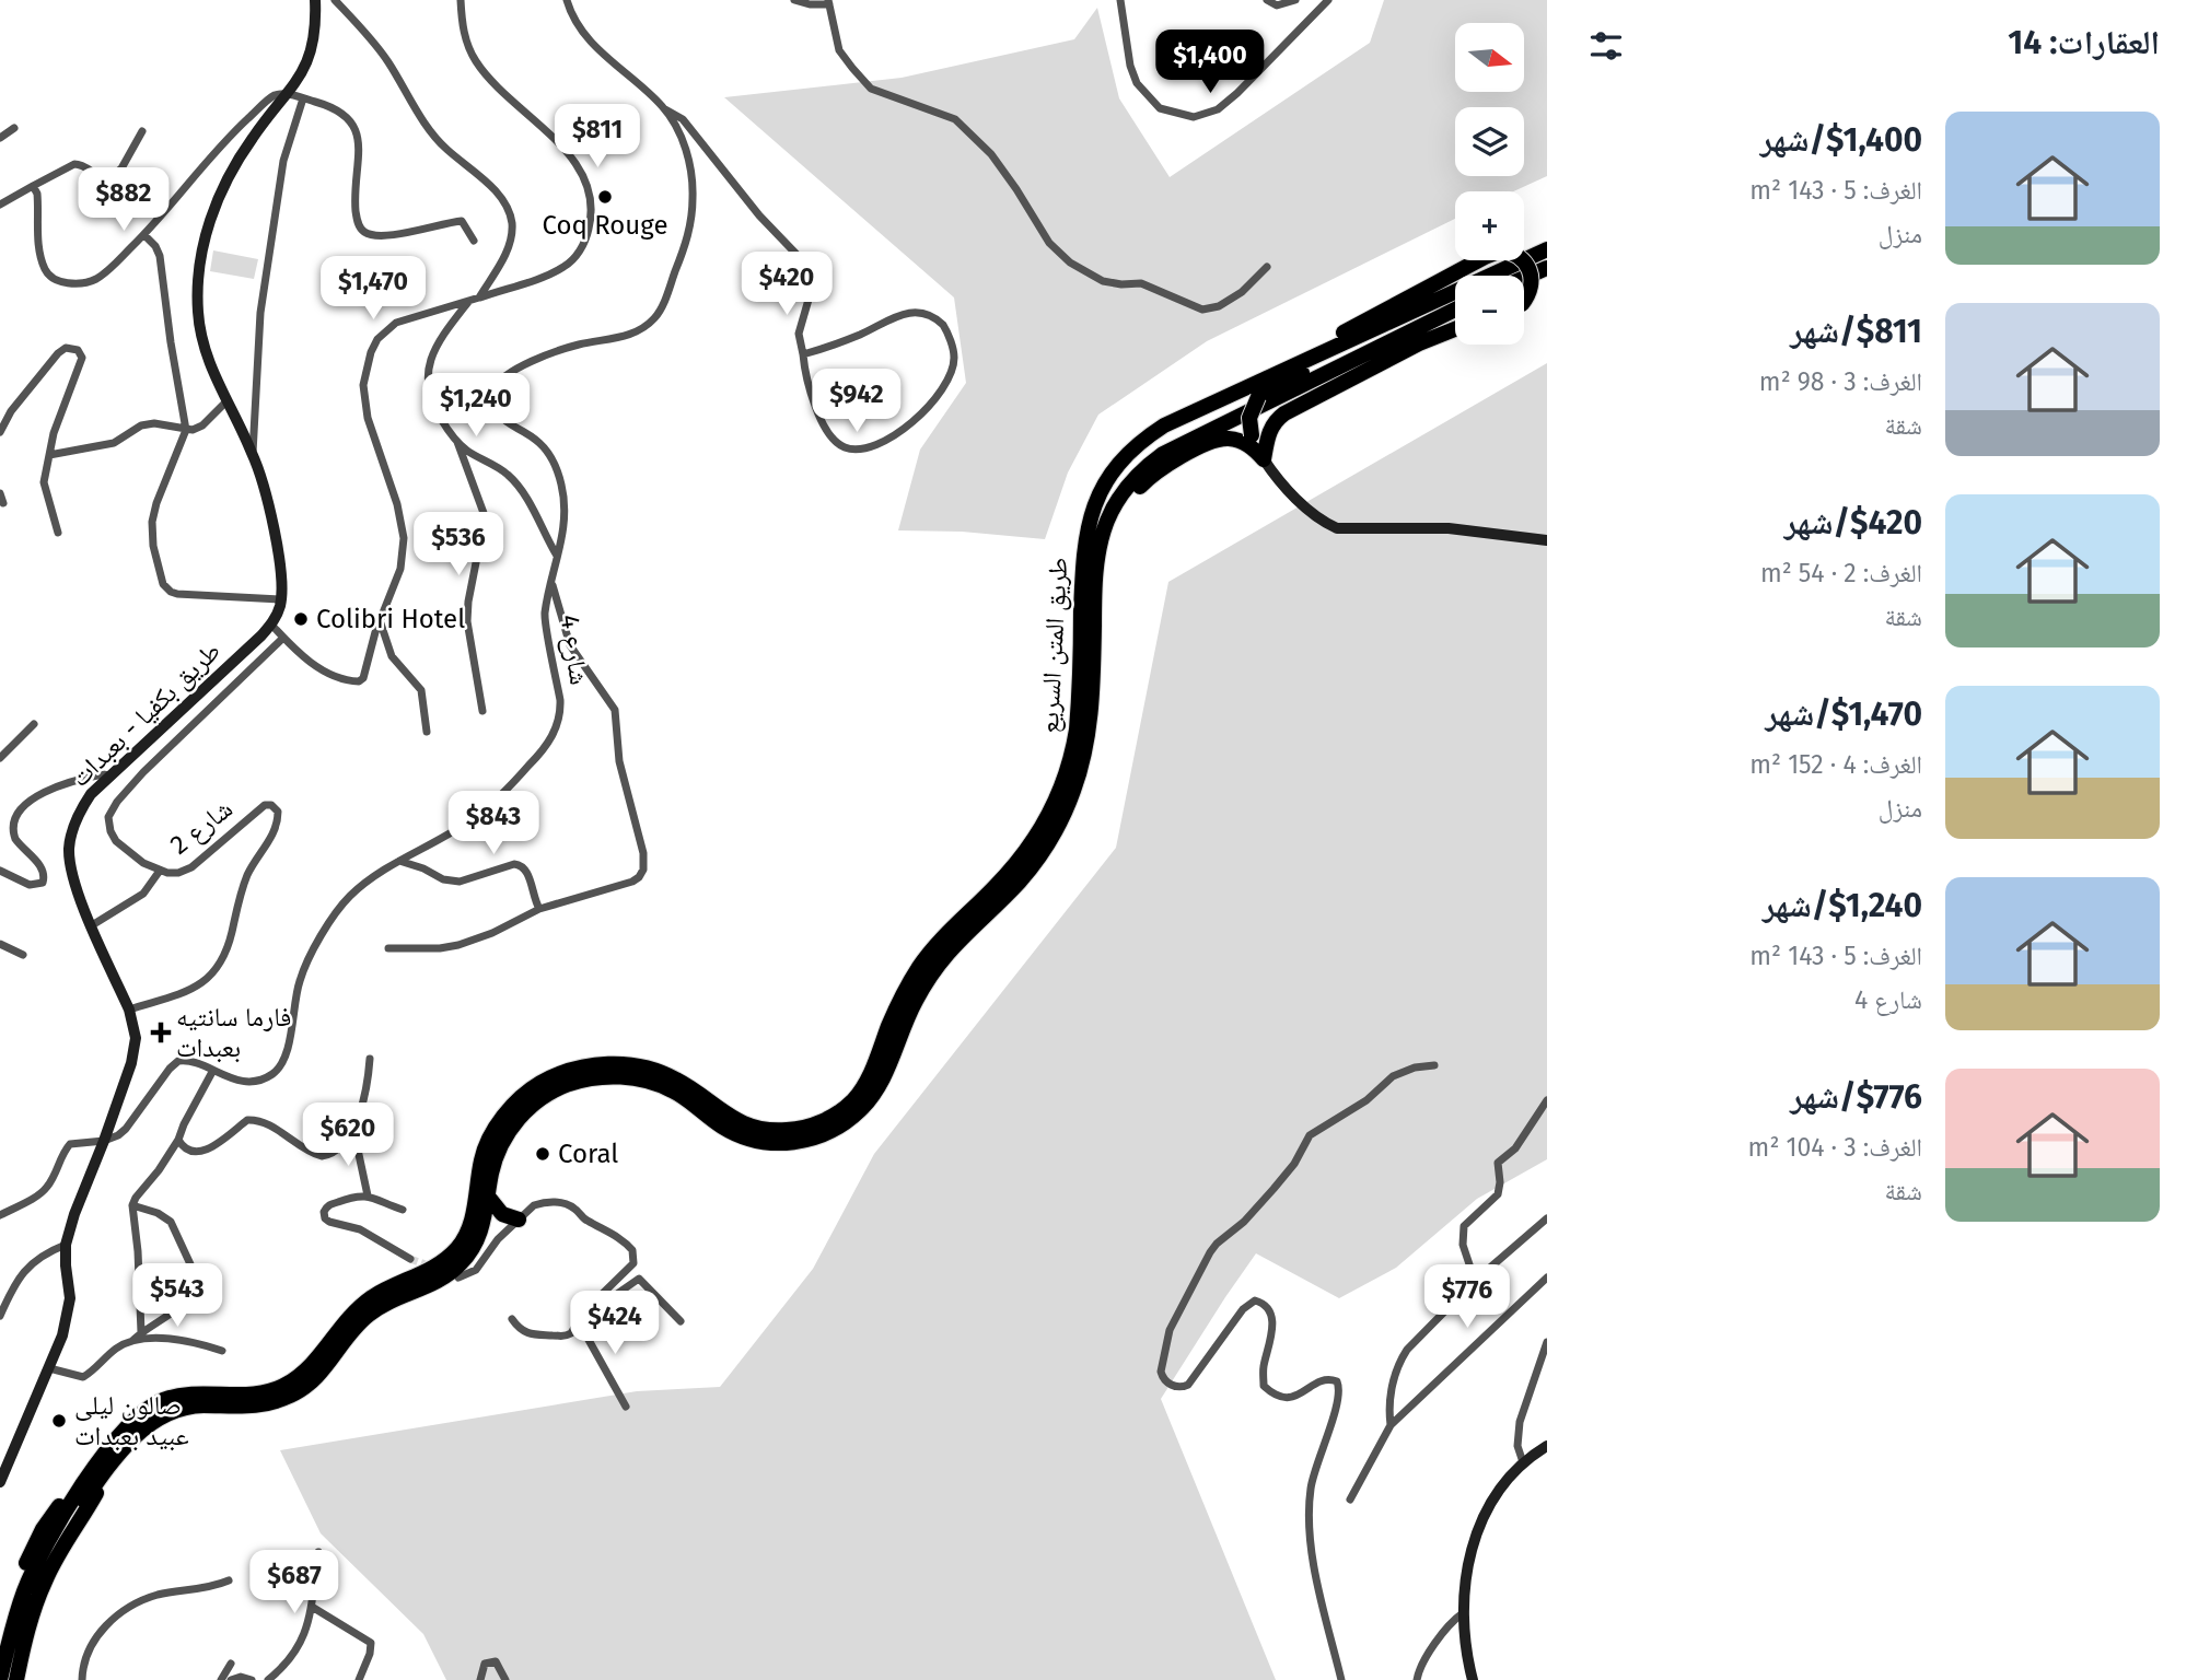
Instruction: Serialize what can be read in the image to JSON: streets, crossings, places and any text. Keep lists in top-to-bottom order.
{
  "streets": {
    "highway": ["طريق المتن السريع"],
    "main road": ["طريق بكفيا - بعبدات"],
    "street": ["شارع 4", "شارع 2"]
  },
  "crossings": [
    ["شارع 4", "طريق بكفيا - بعبدات"],
    ["طريق بكفيا - بعبدات", "شارع 2"]
  ],
  "places": {
    "other": [
      "Coq Rouge",
      "Colibri Hotel",
      "Coral",
      "صالون ليلى عبيد بعبدات"
    ],
    "health": ["فارما سانتيه بعبدات"]
  },
  "north": "right",
  "page": {
    "heading": "العقارات: 14",
    "map_buttons": ["+", "−"],
    "price": [
      "$1,400",
      "$811",
      "$882",
      "$420",
      "$1,470",
      "$942",
      "$1,240",
      "$536",
      "$843",
      "$620",
      "$543",
      "$776",
      "$424",
      "$687"
    ],
    "list": [
      {
        "name": "$1,400/شهر",
        "note": "الغرف: 5 · 143 m² · منزل"
      },
      {
        "name": "$811/شهر",
        "note": "الغرف: 3 · 98 m² · شقة"
      },
      {
        "name": "$420/شهر",
        "note": "الغرف: 2 · 54 m² · شقة"
      },
      {
        "name": "$1,470/شهر",
        "note": "الغرف: 4 · 152 m² · منزل"
      },
      {
        "name": "$1,240/شهر",
        "note": "الغرف: 5 · 143 m² · شارع 4"
      },
      {
        "name": "$776/شهر",
        "note": "الغرف: 3 · 104 m² · شقة"
      }
    ]
  }
}
